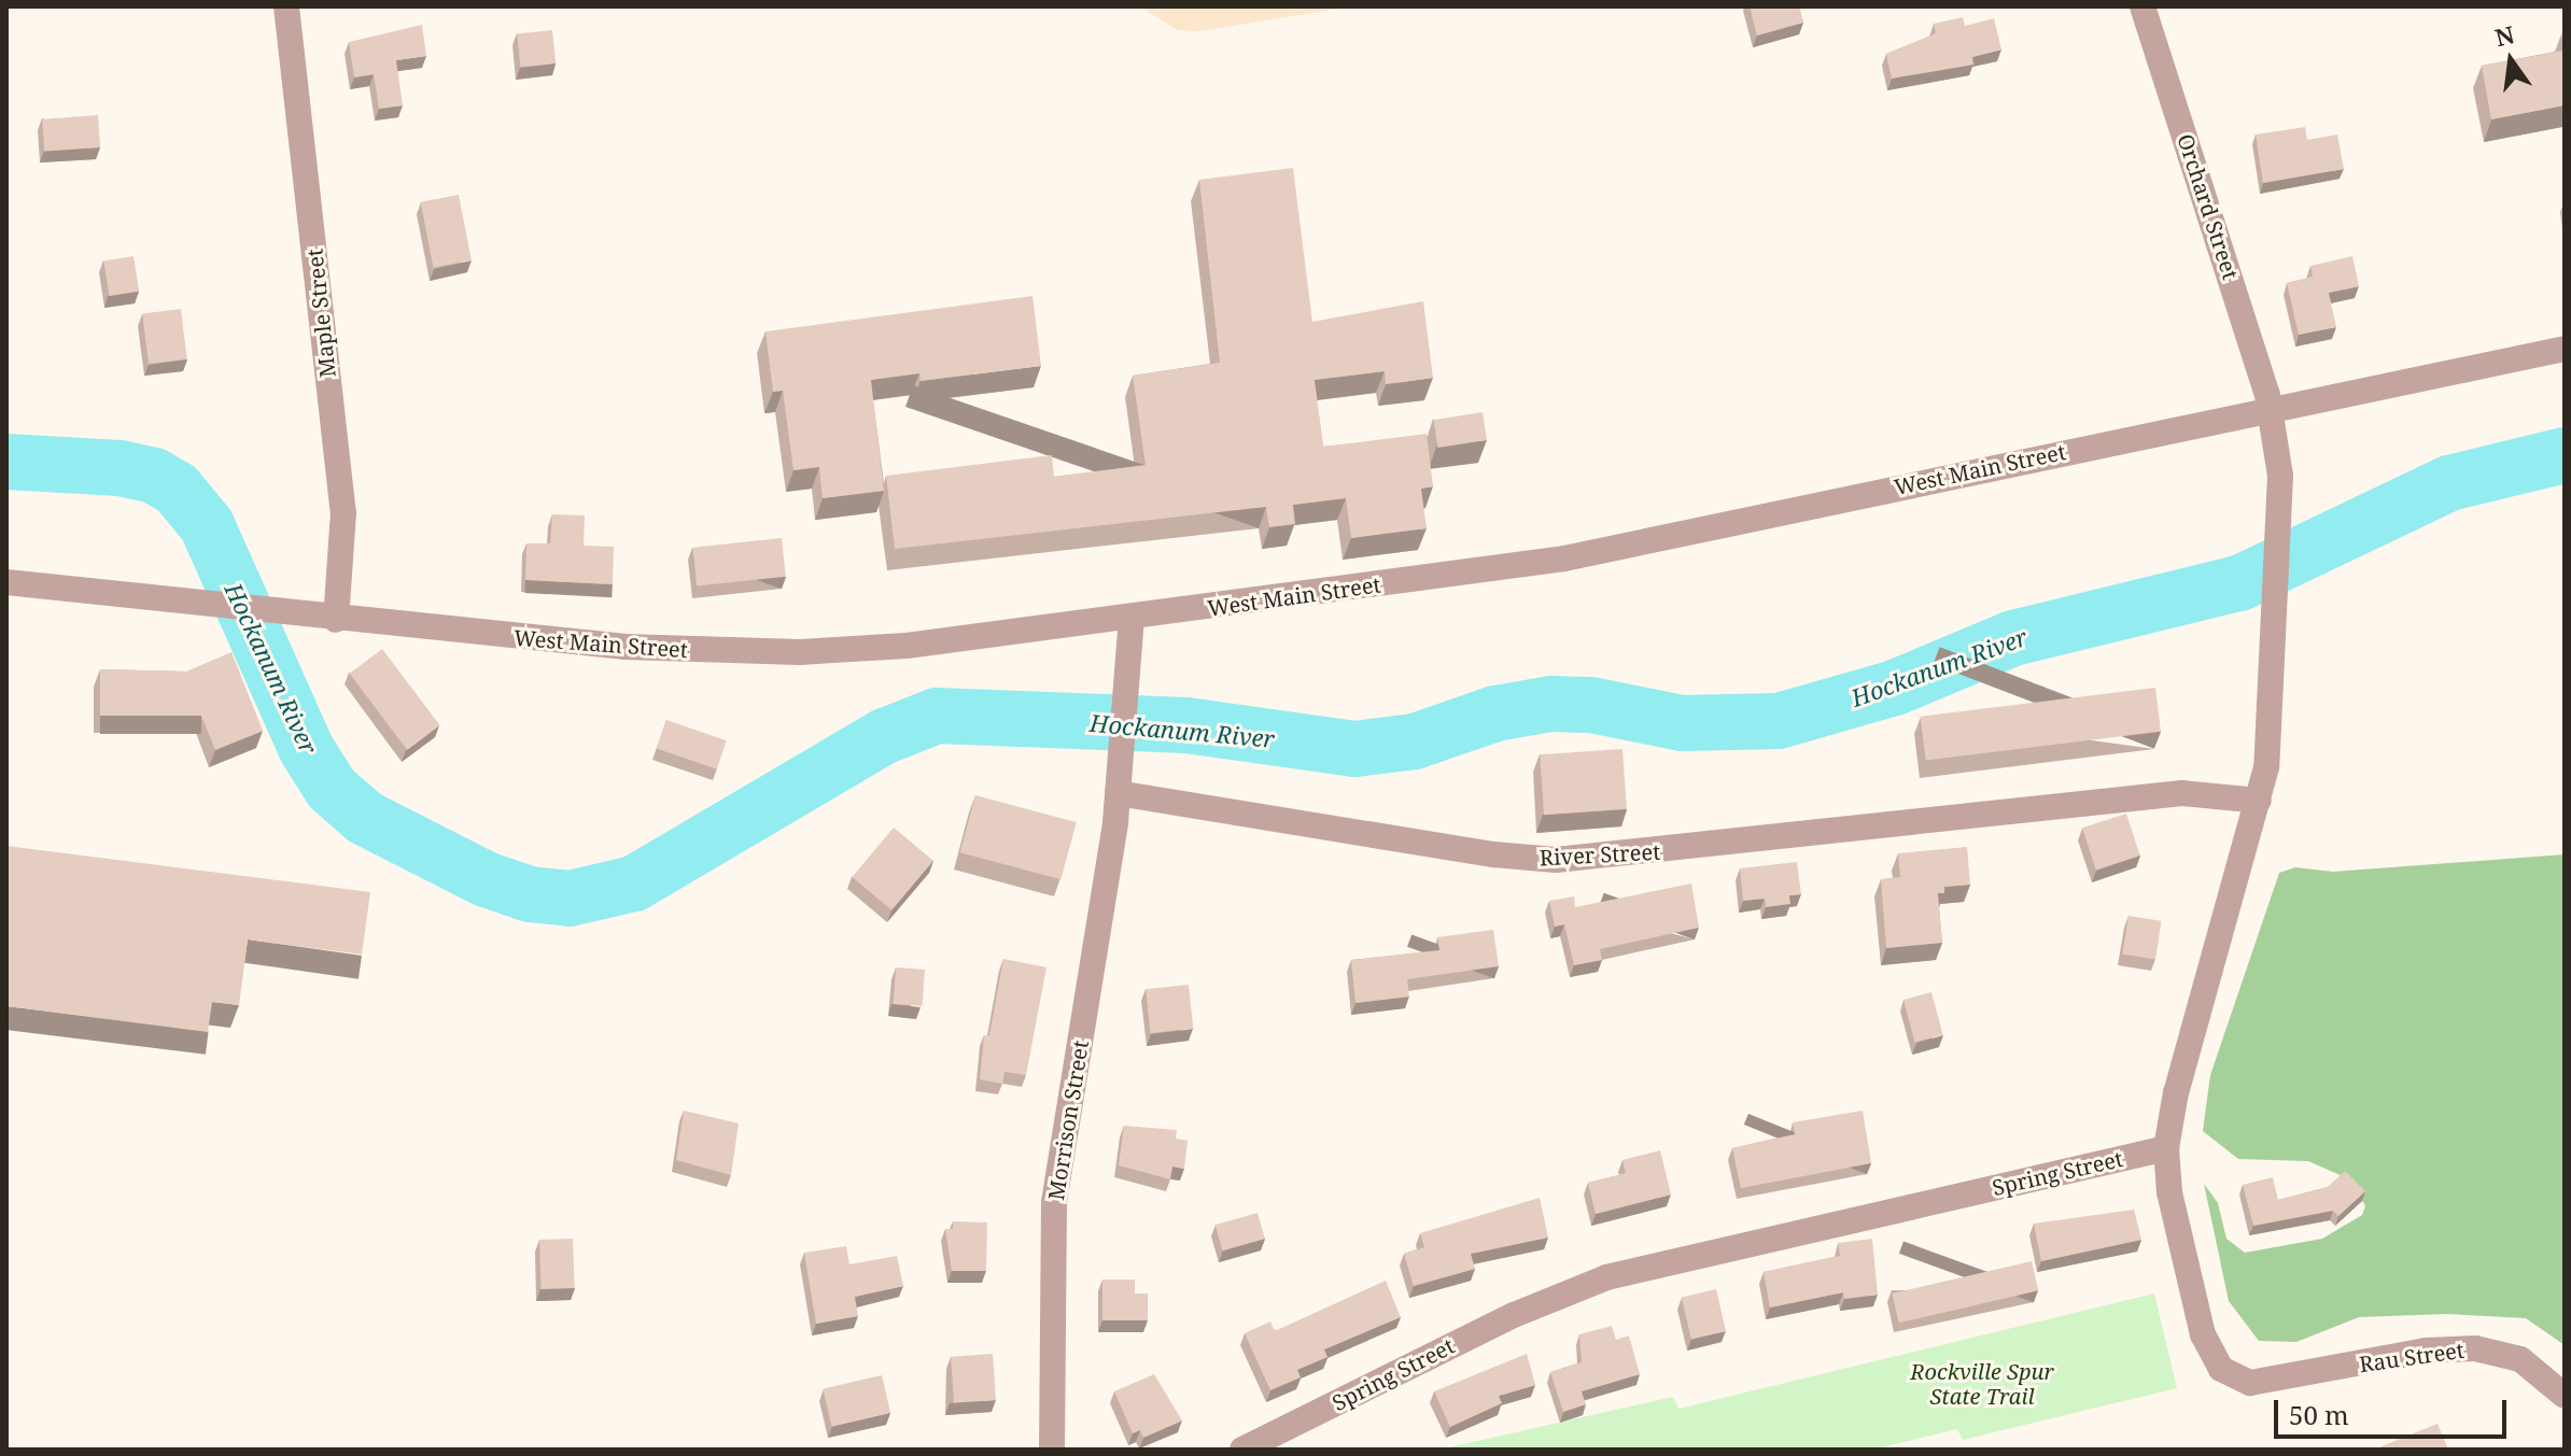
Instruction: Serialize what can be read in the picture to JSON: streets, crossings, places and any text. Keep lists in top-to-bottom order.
{
  "streets": {
    "street": [
      "Orchard Street",
      "Maple Street",
      "West Main Street",
      "River Street",
      "Morrison Street",
      "Spring Street",
      "Rau Street"
    ]
  },
  "crossings": [
    ["Orchard Street", "West Main Street"],
    ["Maple Street", "West Main Street"],
    ["River Street", "Morrison Street"],
    ["Spring Street", "Rau Street"]
  ],
  "water": ["Hockanum River"],
  "parks": ["Rockville Spur State Trail"],
  "scale_bar": "50 m",
  "north": "top"
}
